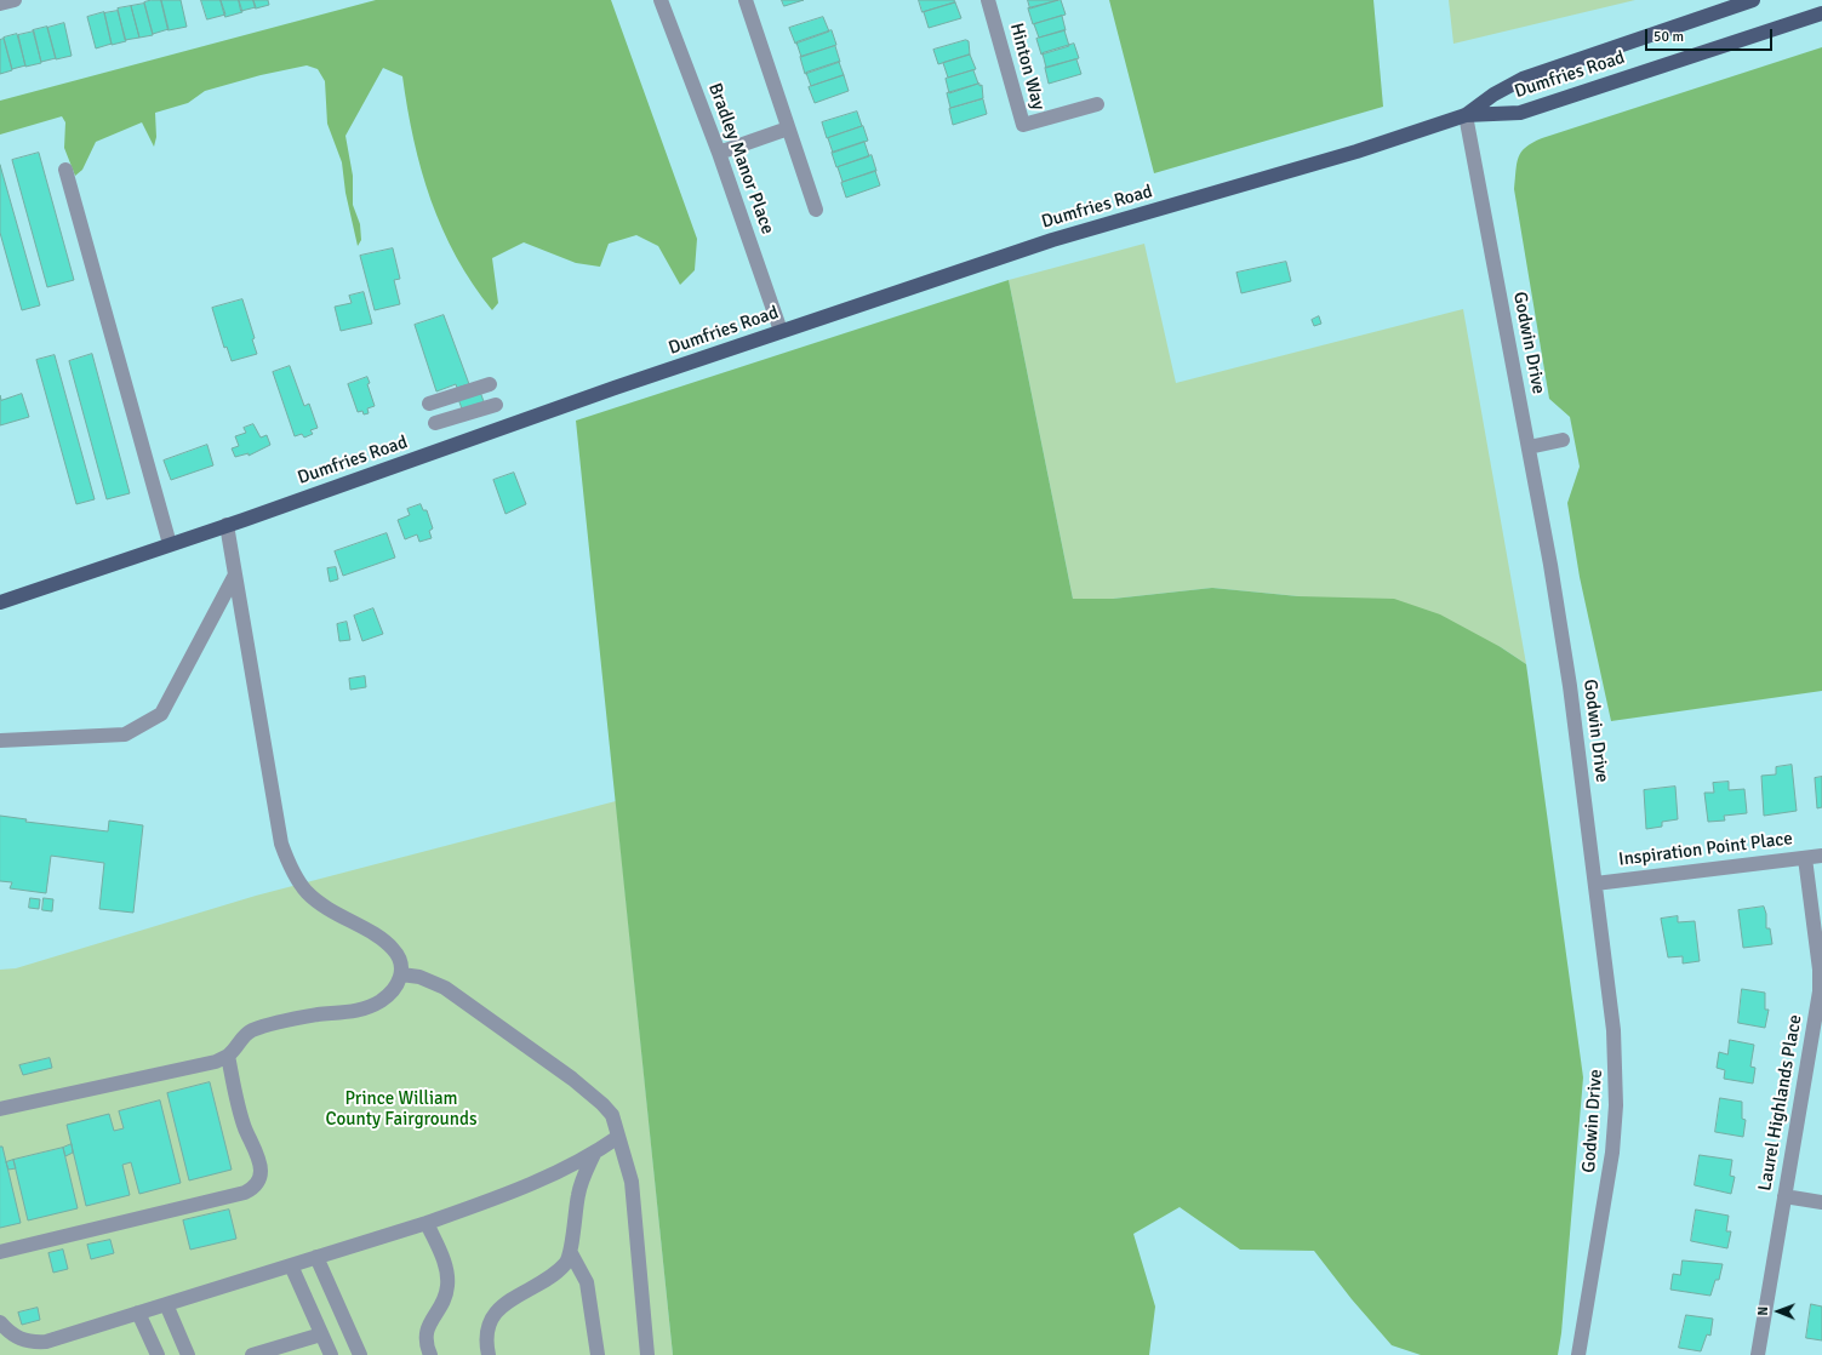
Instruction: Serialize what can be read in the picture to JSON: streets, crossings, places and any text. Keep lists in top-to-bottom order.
{
  "streets": {
    "main road": ["Dumfries Road"],
    "street": [
      "Hinton Way",
      "Bradley Manor Place",
      "Godwin Drive",
      "Inspiration Point Place",
      "Laurel Highlands Place"
    ]
  },
  "crossings": [
    ["Dumfries Road", "Bradley Manor Place"],
    ["Dumfries Road", "Godwin Drive"],
    ["Godwin Drive", "Inspiration Point Place"],
    ["Inspiration Point Place", "Laurel Highlands Place"]
  ],
  "parks": ["Prince William County Fairgrounds"],
  "scale_bar": "50 m",
  "north": "left"
}
